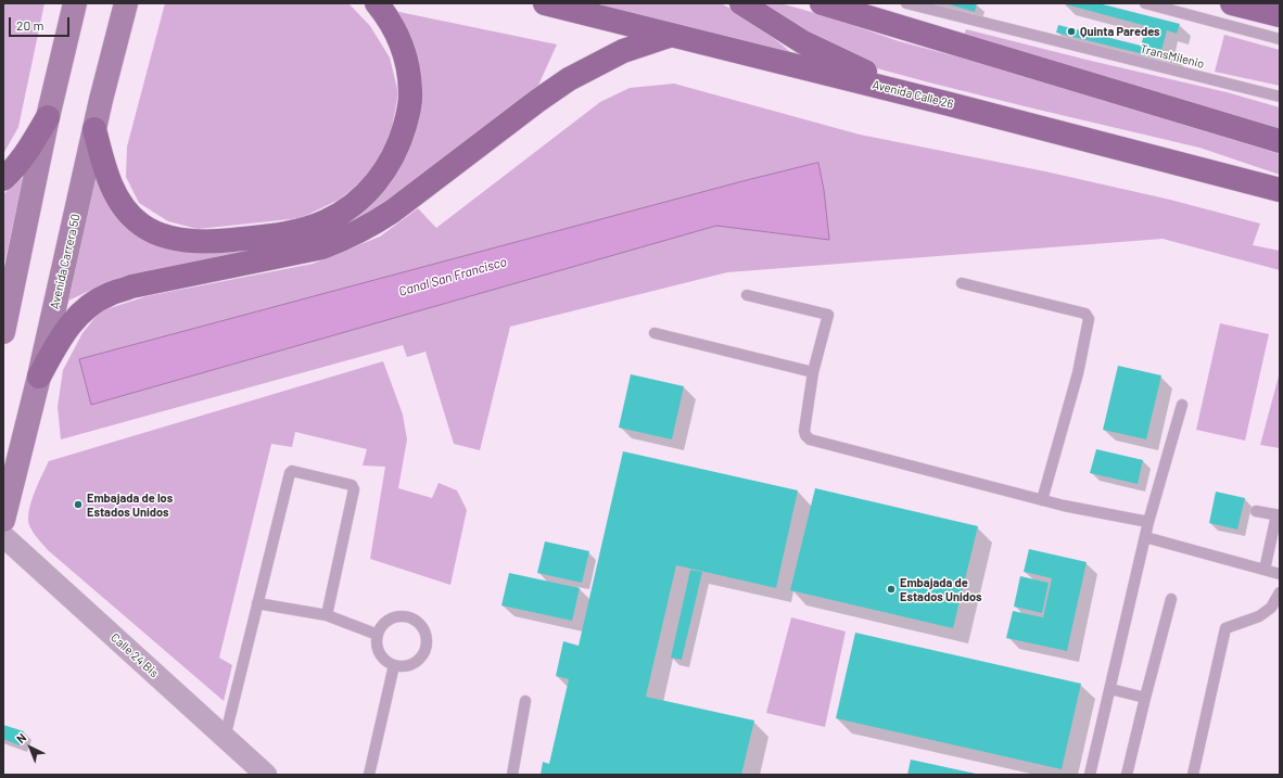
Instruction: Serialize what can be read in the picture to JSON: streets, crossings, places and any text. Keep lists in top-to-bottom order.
{
  "streets": {
    "main road": ["Avenida Calle 26", "Avenida Carrera 50"],
    "street": ["Calle 24 Bis"],
    "lane": ["TransMilenio"]
  },
  "water": ["Canal San Francisco"],
  "places": ["Quinta Paredes", "Embajada de los Estados Unidos", "Embajada de Estados Unidos"],
  "scale_bar": "20 m",
  "north": "top left"
}
